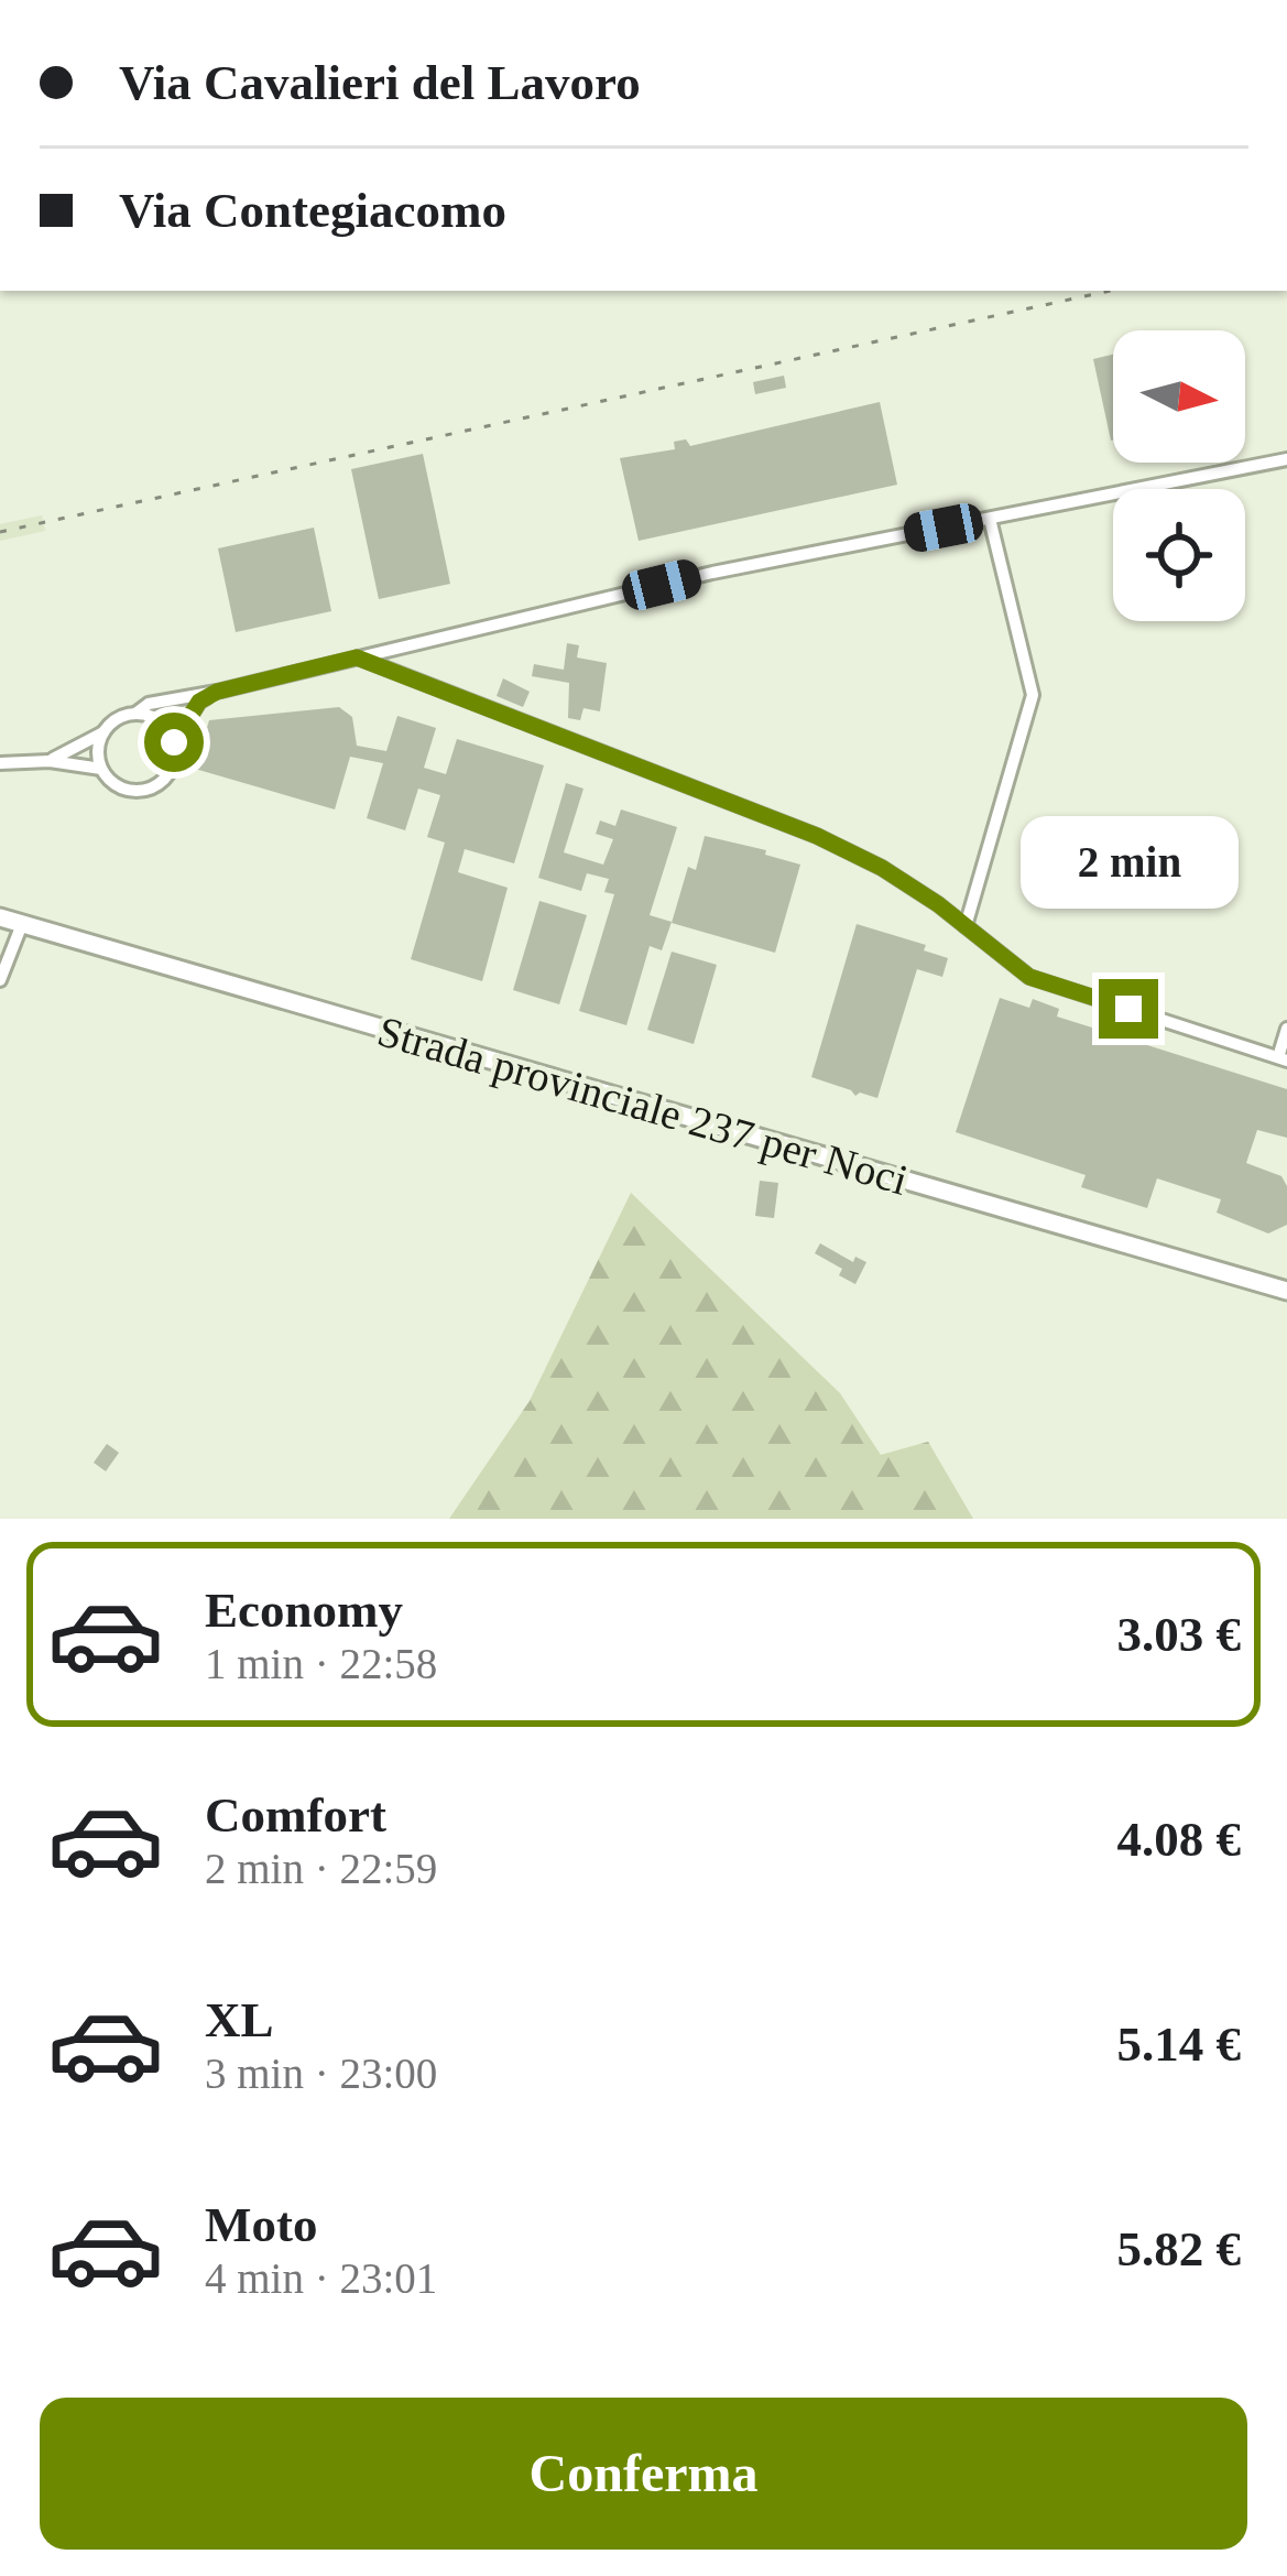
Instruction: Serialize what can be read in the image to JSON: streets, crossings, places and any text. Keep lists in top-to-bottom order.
{
  "streets": {
    "main road": ["Strada provinciale 237 per Noci"]
  },
  "north": "right",
  "page": {
    "banner": ["Via Cavalieri del Lavoro", "Via Contegiacomo"],
    "bubble": "2 min",
    "list": [
      {
        "name": "Economy",
        "note": "1 min · 22:58",
        "value": "3.03 €"
      },
      {
        "name": "Comfort",
        "note": "2 min · 22:59",
        "value": "4.08 €"
      },
      {
        "name": "XL",
        "note": "3 min · 23:00",
        "value": "5.14 €"
      },
      {
        "name": "Moto",
        "note": "4 min · 23:01",
        "value": "5.82 €"
      }
    ],
    "buttons": "Conferma"
  }
}
